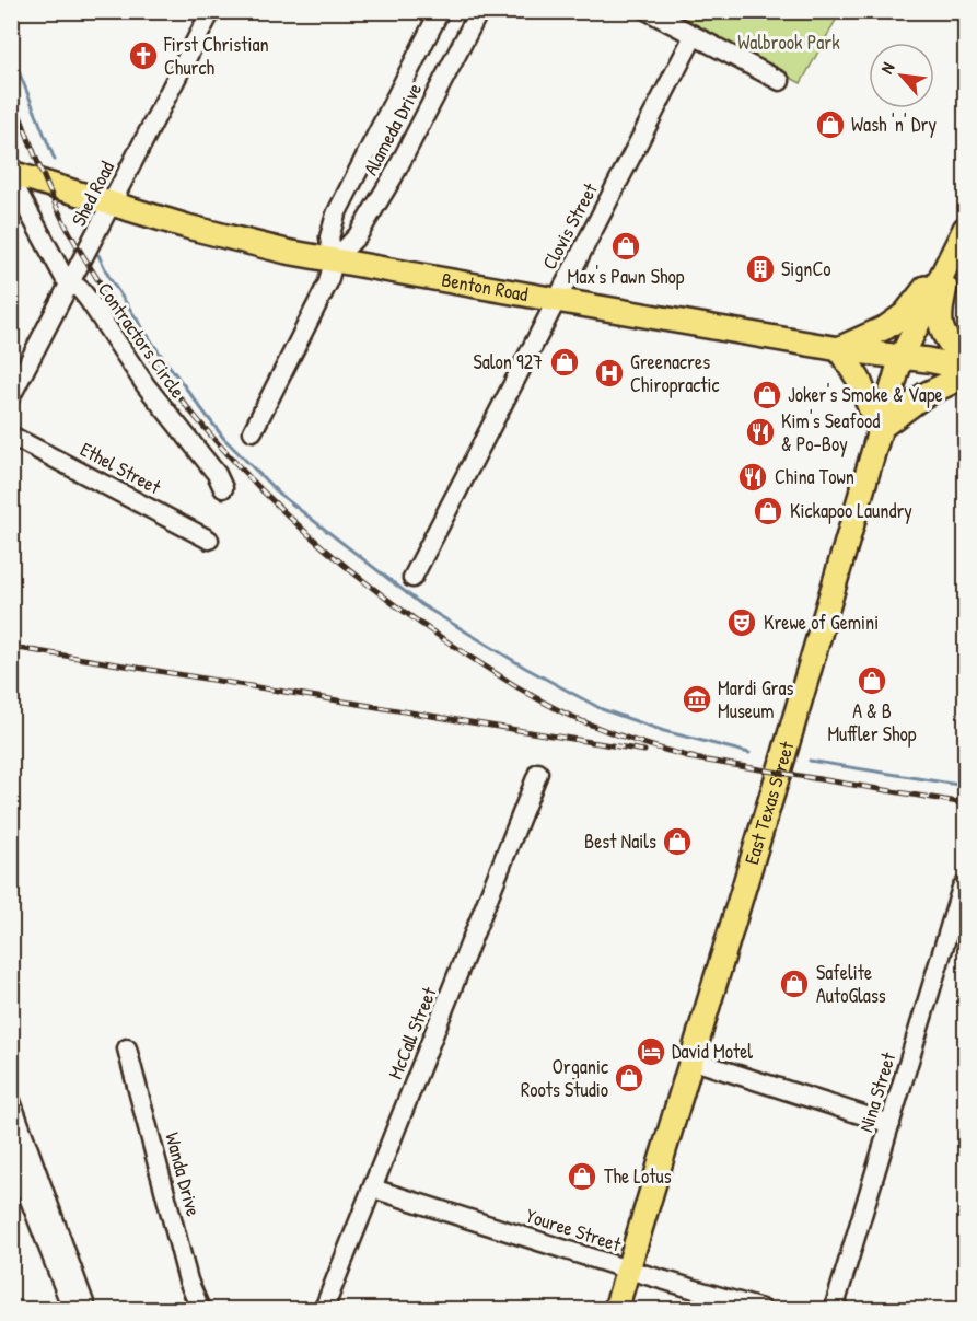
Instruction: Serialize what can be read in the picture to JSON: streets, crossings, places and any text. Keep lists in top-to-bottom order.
{
  "streets": {
    "main road": ["Benton Road", "East Texas Street"],
    "street": [
      "Alameda Drive",
      "Shed Road",
      "Clovis Street",
      "Contractors Circle",
      "Ethel Street",
      "McCall Street",
      "Nina Street",
      "Wanda Drive",
      "Youree Street"
    ]
  },
  "crossings": [
    ["Alameda Drive", "Benton Road"],
    ["Shed Road", "Benton Road"],
    ["Shed Road", "Contractors Circle"],
    ["Clovis Street", "Benton Road"],
    ["Benton Road", "East Texas Street"],
    ["East Texas Street", "Youree Street"],
    ["McCall Street", "Youree Street"]
  ],
  "parks": ["Walbrook Park"],
  "places": {
    "church": ["First Christian Church"],
    "shop": [
      "Wash 'n' Dry",
      "Max's Pawn Shop",
      "Salon 927",
      "Joker's Smoke & Vape",
      "Kickapoo Laundry",
      "A & B Muffler Shop",
      "Best Nails",
      "Safelite AutoGlass",
      "Organic Roots Studio",
      "The Lotus"
    ],
    "building": ["SignCo"],
    "hospital": ["Greenacres Chiropractic"],
    "restaurant": ["Kim's Seafood & Po-Boy", "China Town"],
    "theatre": ["Krewe of Gemini"],
    "museum": ["Mardi Gras Museum"],
    "hotel": ["David Motel"]
  },
  "north": "top left"
}
